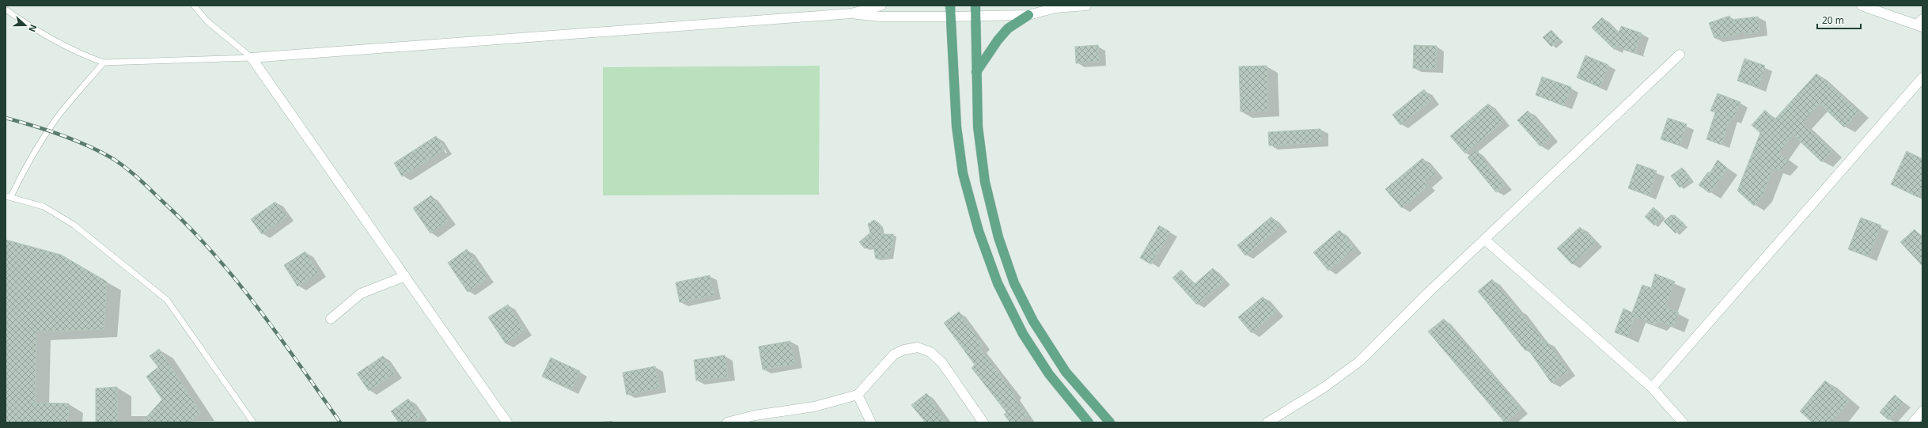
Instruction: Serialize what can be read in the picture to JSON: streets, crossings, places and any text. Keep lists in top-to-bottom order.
{
  "scale_bar": "20 m",
  "north": "right"
}
